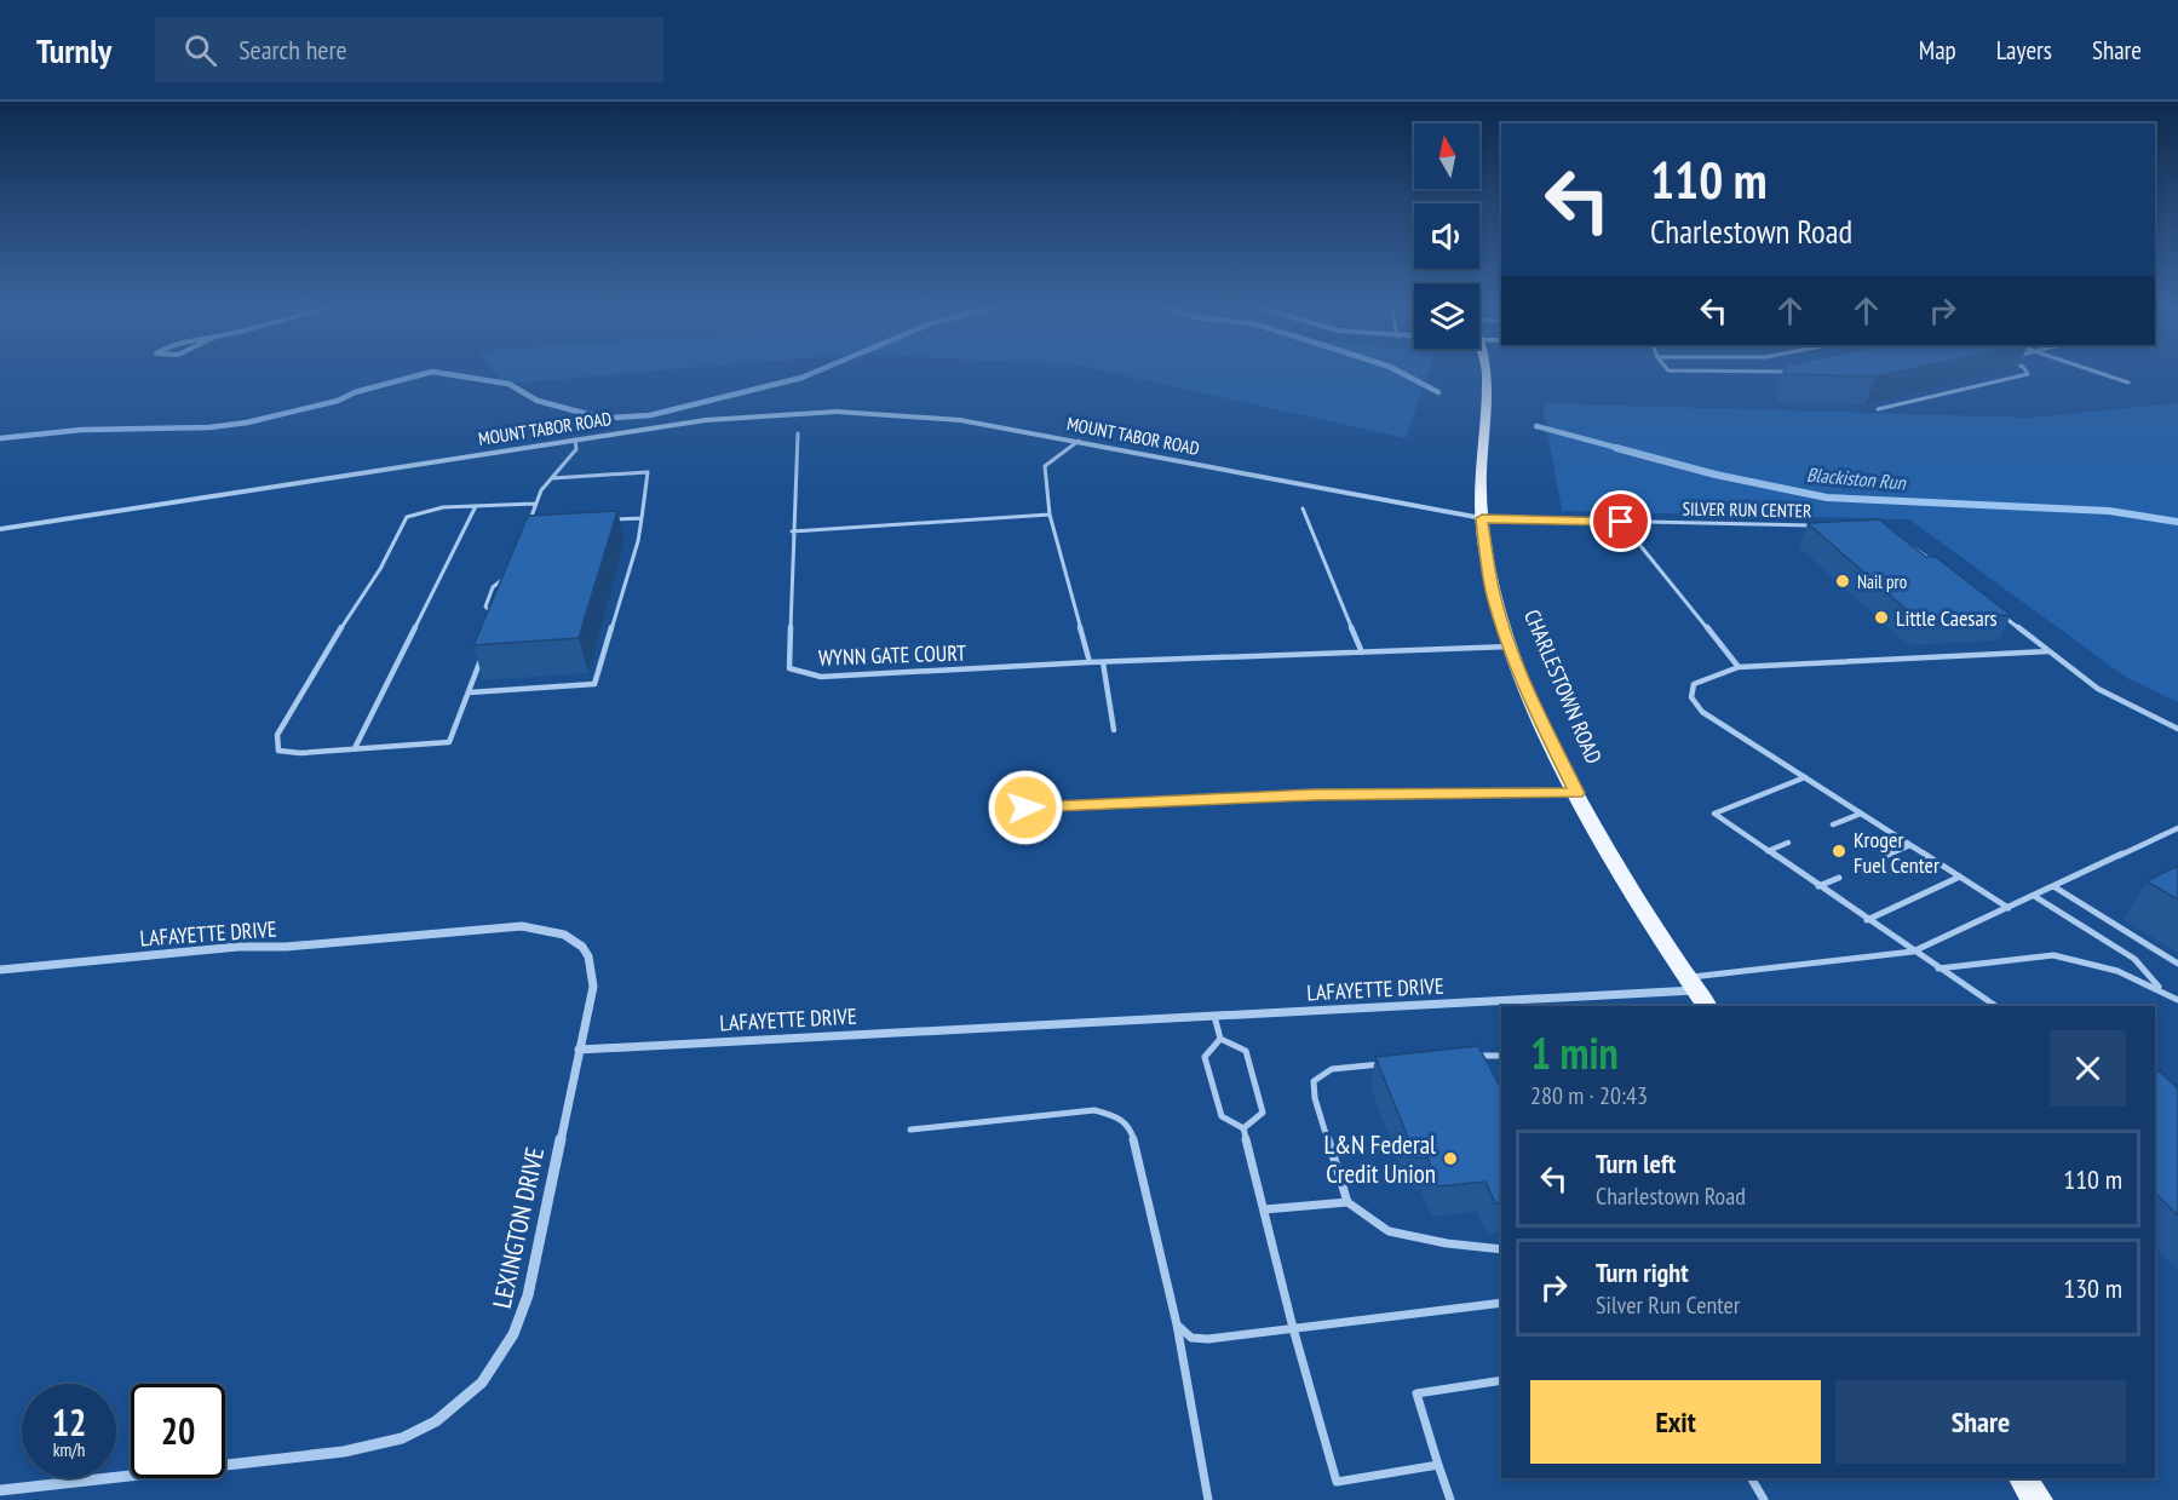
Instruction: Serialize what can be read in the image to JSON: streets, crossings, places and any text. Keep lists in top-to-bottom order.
{
  "streets": {
    "main road": ["CHARLESTOWN ROAD"],
    "street": ["MOUNT TABOR ROAD", "LAFAYETTE DRIVE", "LEXINGTON DRIVE"],
    "lane": ["SILVER RUN CENTER", "WYNN GATE COURT"]
  },
  "crossings": [
    ["MOUNT TABOR ROAD", "SILVER RUN CENTER"],
    ["MOUNT TABOR ROAD", "CHARLESTOWN ROAD"],
    ["SILVER RUN CENTER", "CHARLESTOWN ROAD"],
    ["WYNN GATE COURT", "CHARLESTOWN ROAD"],
    ["CHARLESTOWN ROAD", "LAFAYETTE DRIVE"],
    ["LAFAYETTE DRIVE", "LEXINGTON DRIVE"]
  ],
  "water": ["Blackiston Run"],
  "places": [
    "Nail pro",
    "Little Caesars",
    "Kroger Fuel Center",
    "L&N Federal Credit Union"
  ],
  "north": "top",
  "page": {
    "header": "Turnly",
    "search": "Search here",
    "nav": ["Map", "Layers", "Share"],
    "turn": ["110 m", "Charlestown Road"],
    "heading": ["1 min", "280 m · 20:43"],
    "list": [
      {
        "name": "Turn left",
        "note": "Charlestown Road",
        "value": "110 m"
      },
      {
        "name": "Turn right",
        "note": "Silver Run Center",
        "value": "130 m"
      }
    ],
    "buttons": ["Exit", "Share"],
    "speed": "12 km/h",
    "limit": "20"
  }
}
